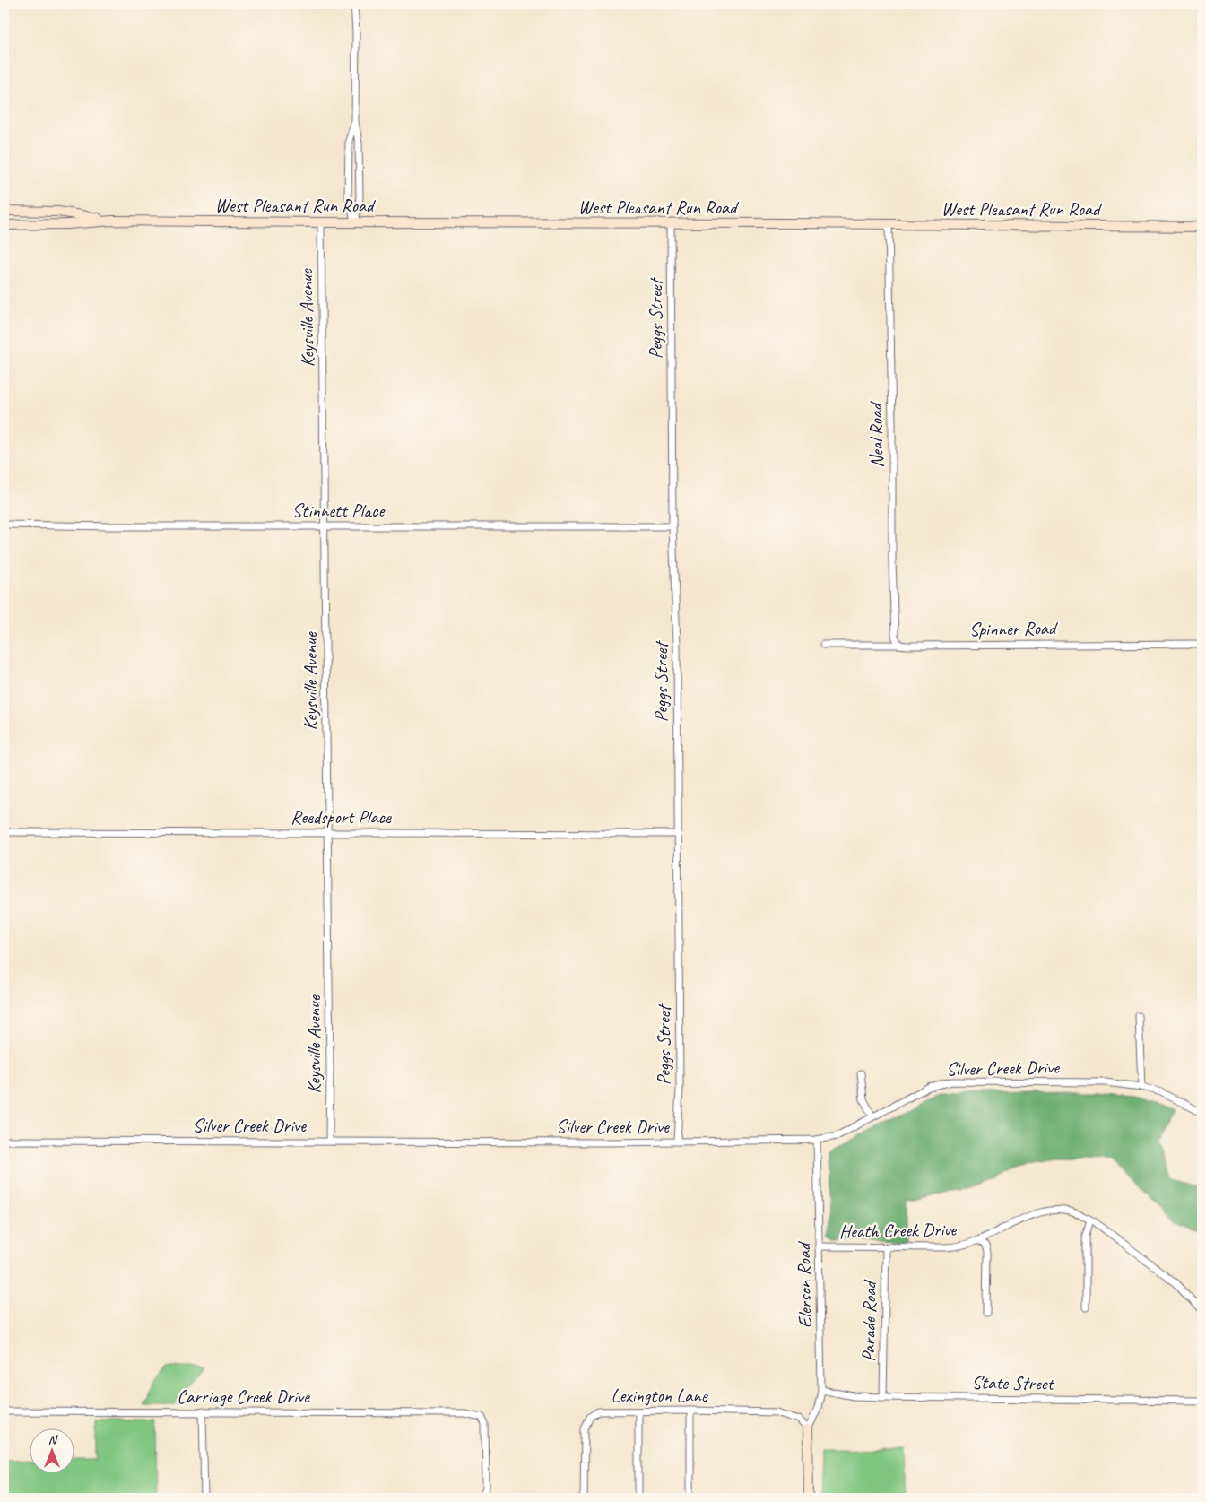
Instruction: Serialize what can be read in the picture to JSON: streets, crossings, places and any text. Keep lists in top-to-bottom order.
{
  "streets": {
    "main road": ["West Pleasant Run Road"],
    "street": [
      "Keysville Avenue",
      "Peggs Street",
      "Neal Road",
      "Stinnett Place",
      "Spinner Road",
      "Reedsport Place",
      "Silver Creek Drive",
      "Heath Creek Drive",
      "Elerson Road",
      "Parade Road",
      "State Street",
      "Lexington Lane",
      "Carriage Creek Drive"
    ]
  },
  "crossings": [
    ["West Pleasant Run Road", "Keysville Avenue"],
    ["West Pleasant Run Road", "Peggs Street"],
    ["West Pleasant Run Road", "Neal Road"],
    ["Keysville Avenue", "Stinnett Place"],
    ["Keysville Avenue", "Reedsport Place"],
    ["Keysville Avenue", "Silver Creek Drive"],
    ["Peggs Street", "Stinnett Place"],
    ["Peggs Street", "Reedsport Place"],
    ["Peggs Street", "Silver Creek Drive"],
    ["Neal Road", "Spinner Road"],
    ["Silver Creek Drive", "Elerson Road"],
    ["Heath Creek Drive", "Elerson Road"],
    ["Heath Creek Drive", "Parade Road"],
    ["Elerson Road", "State Street"],
    ["Elerson Road", "Lexington Lane"],
    ["Parade Road", "State Street"]
  ],
  "north": "top"
}
